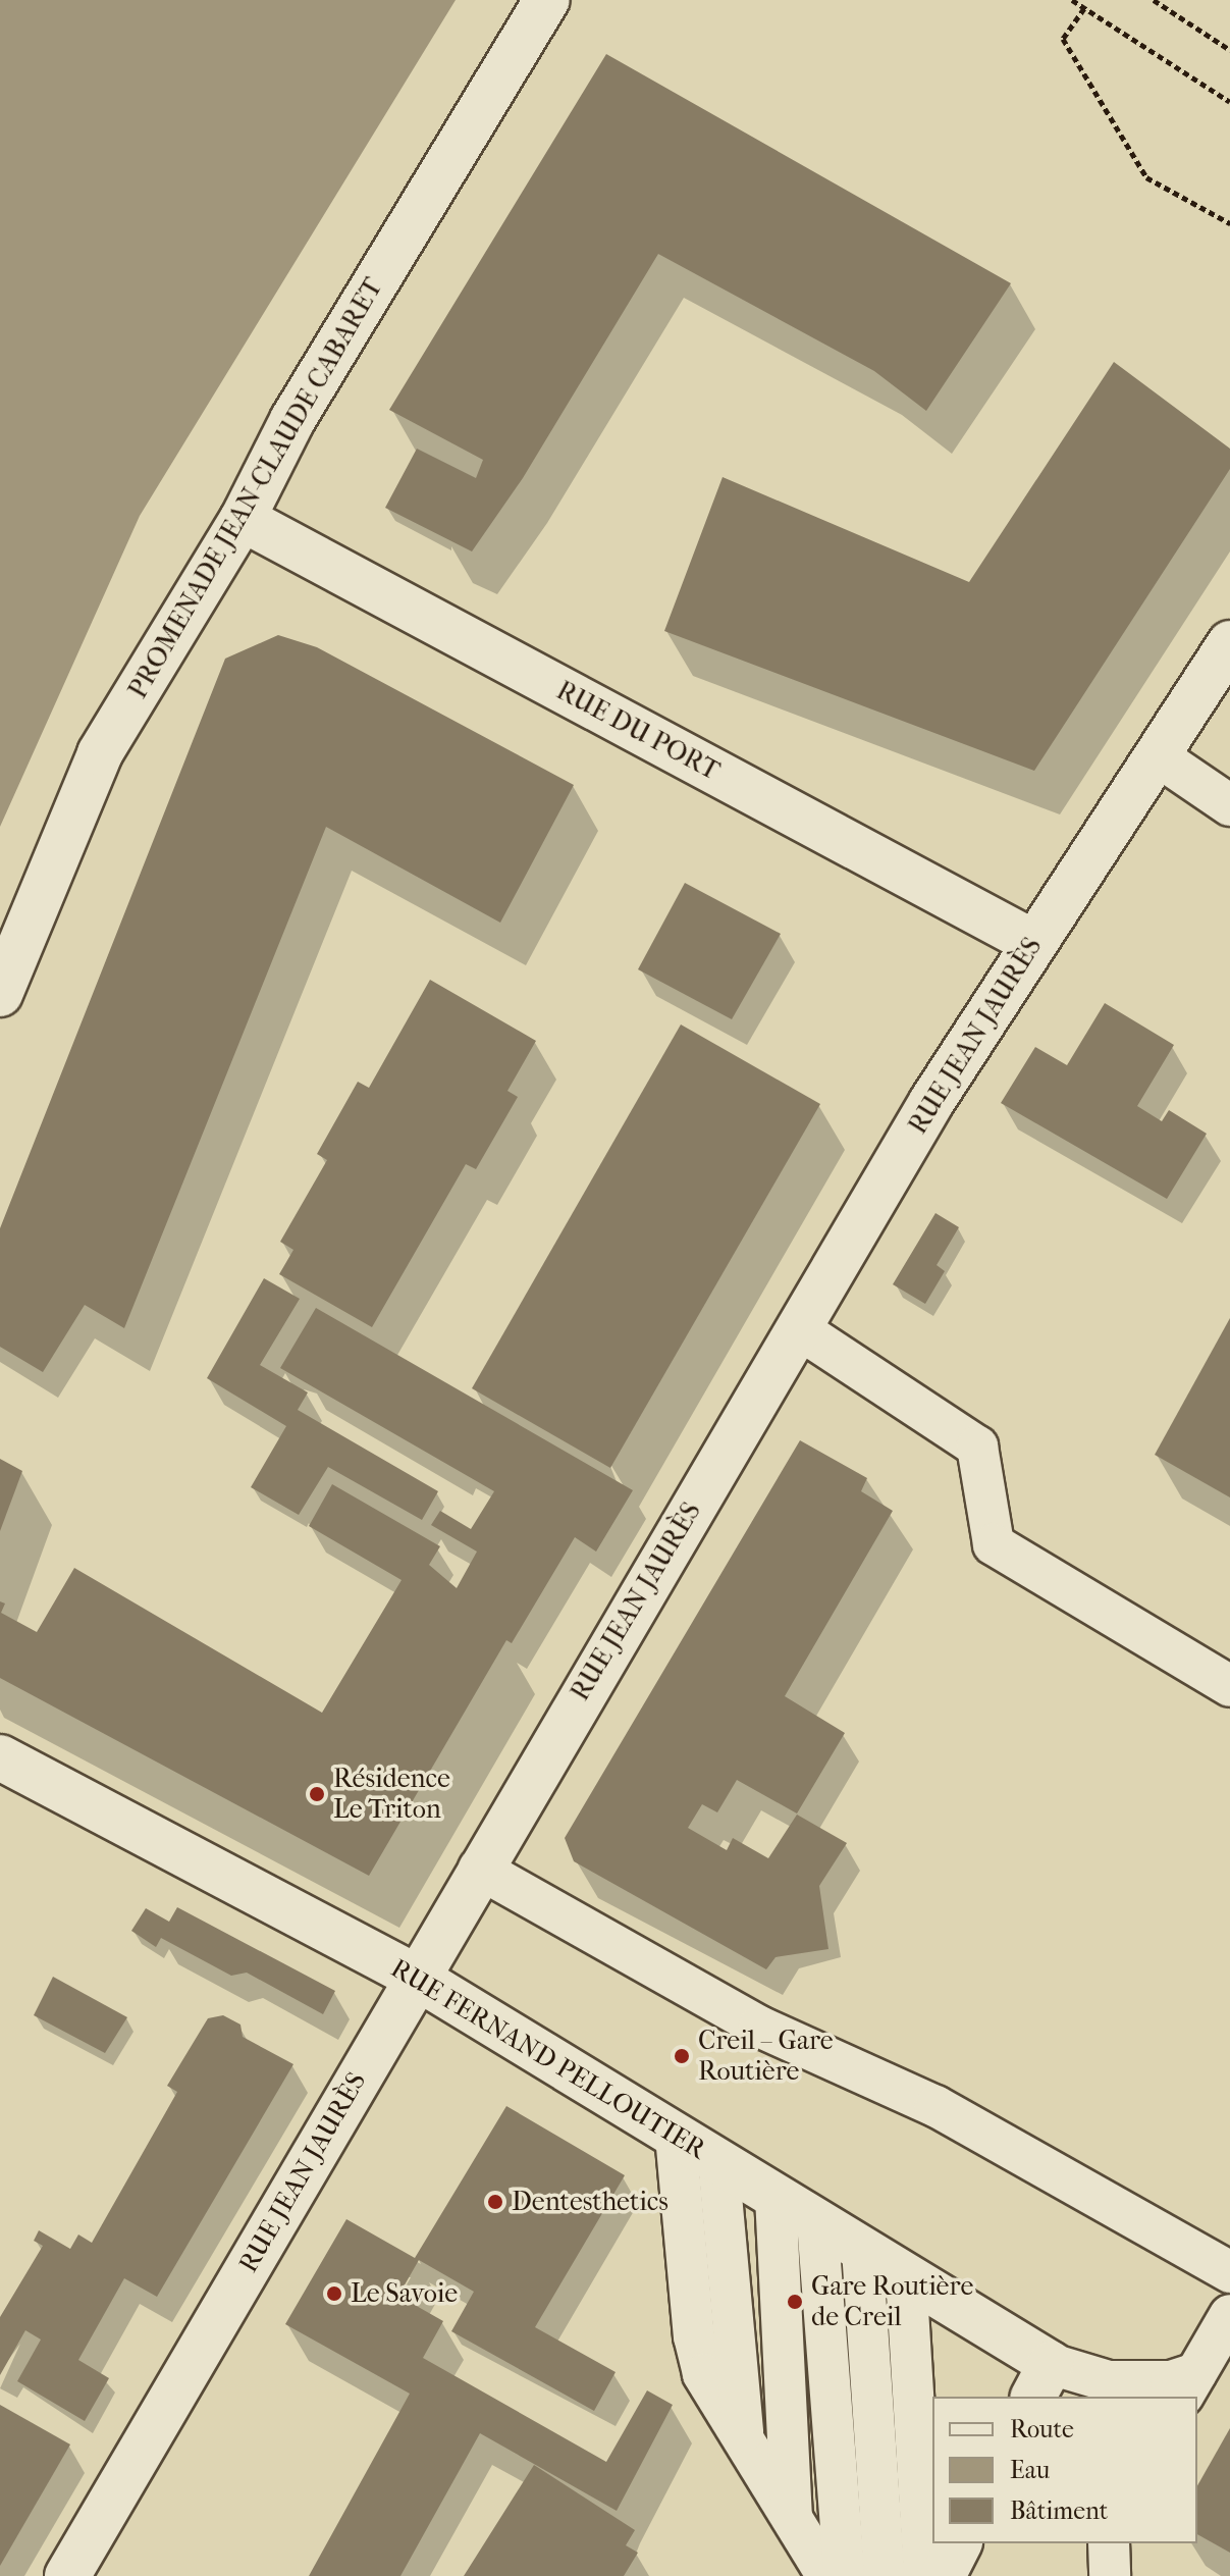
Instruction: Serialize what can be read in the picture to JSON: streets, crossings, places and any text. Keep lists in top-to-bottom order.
{
  "streets": {
    "street": [
      "PROMENADE JEAN-CLAUDE CABARET",
      "RUE DU PORT",
      "RUE JEAN JAURÈS",
      "RUE FERNAND PELLOUTIER"
    ]
  },
  "crossings": [
    ["PROMENADE JEAN-CLAUDE CABARET", "RUE DU PORT"],
    ["RUE DU PORT", "RUE JEAN JAURÈS"],
    ["RUE JEAN JAURÈS", "RUE FERNAND PELLOUTIER"]
  ],
  "places": [
    "Résidence Le Triton",
    "Creil – Gare Routière",
    "Dentesthetics",
    "Le Savoie",
    "Gare Routière de Creil"
  ],
  "legend": ["Route", "Eau", "Bâtiment"]
}
